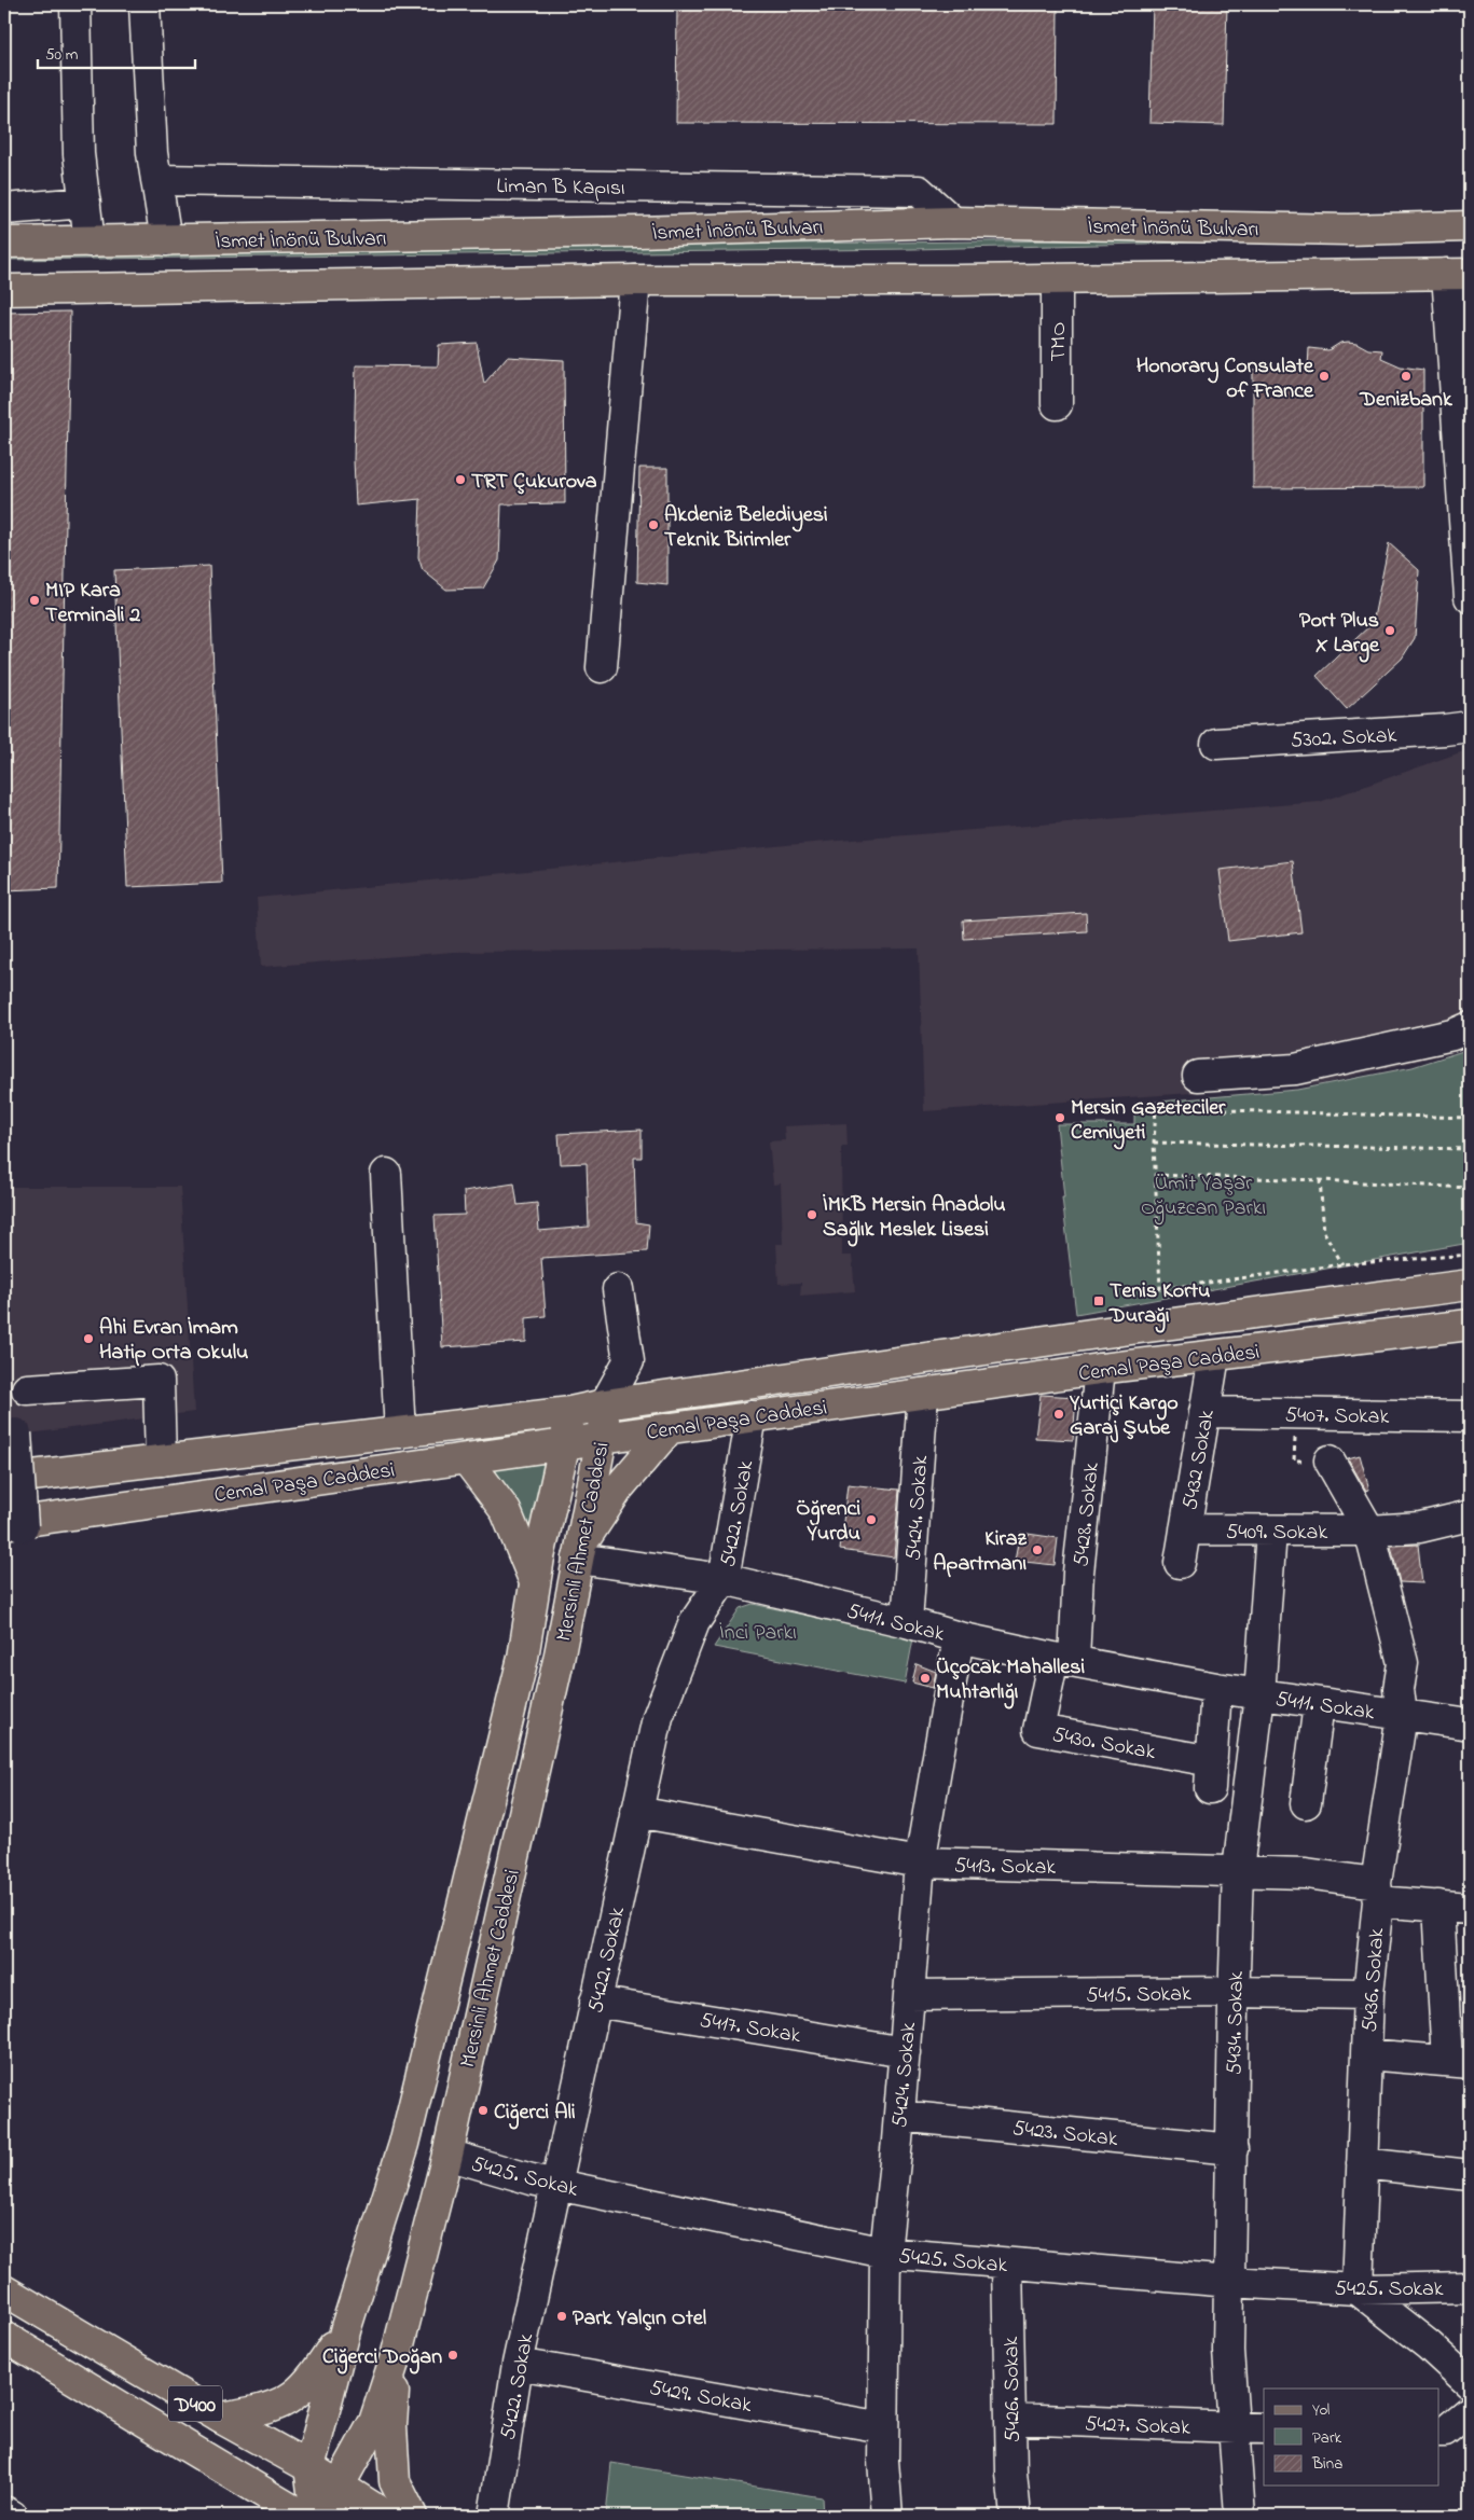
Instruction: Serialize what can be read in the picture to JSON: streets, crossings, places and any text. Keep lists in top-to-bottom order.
{
  "streets": {
    "main road": [
      "İsmet İnönü Bulvarı",
      "Cemal Paşa Caddesi",
      "Mersinli Ahmet Caddesi",
      "D400"
    ],
    "street": [
      "Liman B Kapısı",
      "TMO",
      "5302. Sokak",
      "5407. Sokak",
      "5432 Sokak",
      "5424. Sokak",
      "5422. Sokak",
      "5428. Sokak",
      "5409. Sokak",
      "5411. Sokak",
      "5430. Sokak",
      "5413. Sokak",
      "5436. Sokak",
      "5415. Sokak",
      "5434. Sokak",
      "5417. Sokak",
      "5423. Sokak",
      "5425. Sokak",
      "5426. Sokak",
      "5429. Sokak",
      "5427. Sokak"
    ]
  },
  "crossings": [
    ["Liman B Kapısı", "İsmet İnönü Bulvarı"],
    ["Cemal Paşa Caddesi", "5432 Sokak"],
    ["Cemal Paşa Caddesi", "5424. Sokak"],
    ["Cemal Paşa Caddesi", "5422. Sokak"],
    ["Cemal Paşa Caddesi", "5428. Sokak"],
    ["Cemal Paşa Caddesi", "Mersinli Ahmet Caddesi"],
    ["5407. Sokak", "5432 Sokak"],
    ["5432 Sokak", "5409. Sokak"],
    ["5424. Sokak", "5411. Sokak"],
    ["5424. Sokak", "5413. Sokak"],
    ["5424. Sokak", "5415. Sokak"],
    ["5424. Sokak", "5417. Sokak"],
    ["5424. Sokak", "5423. Sokak"],
    ["5424. Sokak", "5425. Sokak"],
    ["5424. Sokak", "5429. Sokak"],
    ["5422. Sokak", "5411. Sokak"],
    ["5422. Sokak", "5413. Sokak"],
    ["5422. Sokak", "5417. Sokak"],
    ["5422. Sokak", "5425. Sokak"],
    ["5422. Sokak", "5429. Sokak"],
    ["5428. Sokak", "5411. Sokak"],
    ["5428. Sokak", "5430. Sokak"],
    ["5409. Sokak", "5436. Sokak"],
    ["5409. Sokak", "5434. Sokak"],
    ["Mersinli Ahmet Caddesi", "5411. Sokak"],
    ["Mersinli Ahmet Caddesi", "5425. Sokak"],
    ["Mersinli Ahmet Caddesi", "D400"],
    ["5411. Sokak", "5430. Sokak"],
    ["5411. Sokak", "5436. Sokak"],
    ["5411. Sokak", "5434. Sokak"],
    ["5413. Sokak", "5436. Sokak"],
    ["5413. Sokak", "5434. Sokak"],
    ["5436. Sokak", "5415. Sokak"],
    ["5436. Sokak", "5425. Sokak"],
    ["5415. Sokak", "5434. Sokak"],
    ["5434. Sokak", "5423. Sokak"],
    ["5434. Sokak", "5425. Sokak"],
    ["5434. Sokak", "5427. Sokak"],
    ["5425. Sokak", "5426. Sokak"],
    ["5426. Sokak", "5427. Sokak"]
  ],
  "parks": ["Ümit Yaşar Oğuzcan Parkı", "İnci Parkı"],
  "places": {
    "other": [
      "Honorary Consulate of France",
      "Denizbank",
      "TRT Çukurova",
      "Akdeniz Belediyesi Teknik Birimler",
      "MIP Kara Terminali 2",
      "Port Plus X Large",
      "Mersin Gazeteciler Cemiyeti",
      "İMKB Mersin Anadolu Sağlık Meslek Lisesi",
      "Ahi Evran İmam Hatip Orta Okulu",
      "Yurtiçi Kargo Garaj Şube",
      "Öğrenci Yurdu",
      "Kiraz Apartmanı",
      "Üçocak Mahallesi Muhtarlığı",
      "Ciğerci Ali",
      "Park Yalçın Otel",
      "Ciğerci Doğan"
    ],
    "transit": ["Tenis Kortu Durağı"]
  },
  "legend": ["Yol", "Park", "Bina"],
  "scale_bar": "50 m"
}
